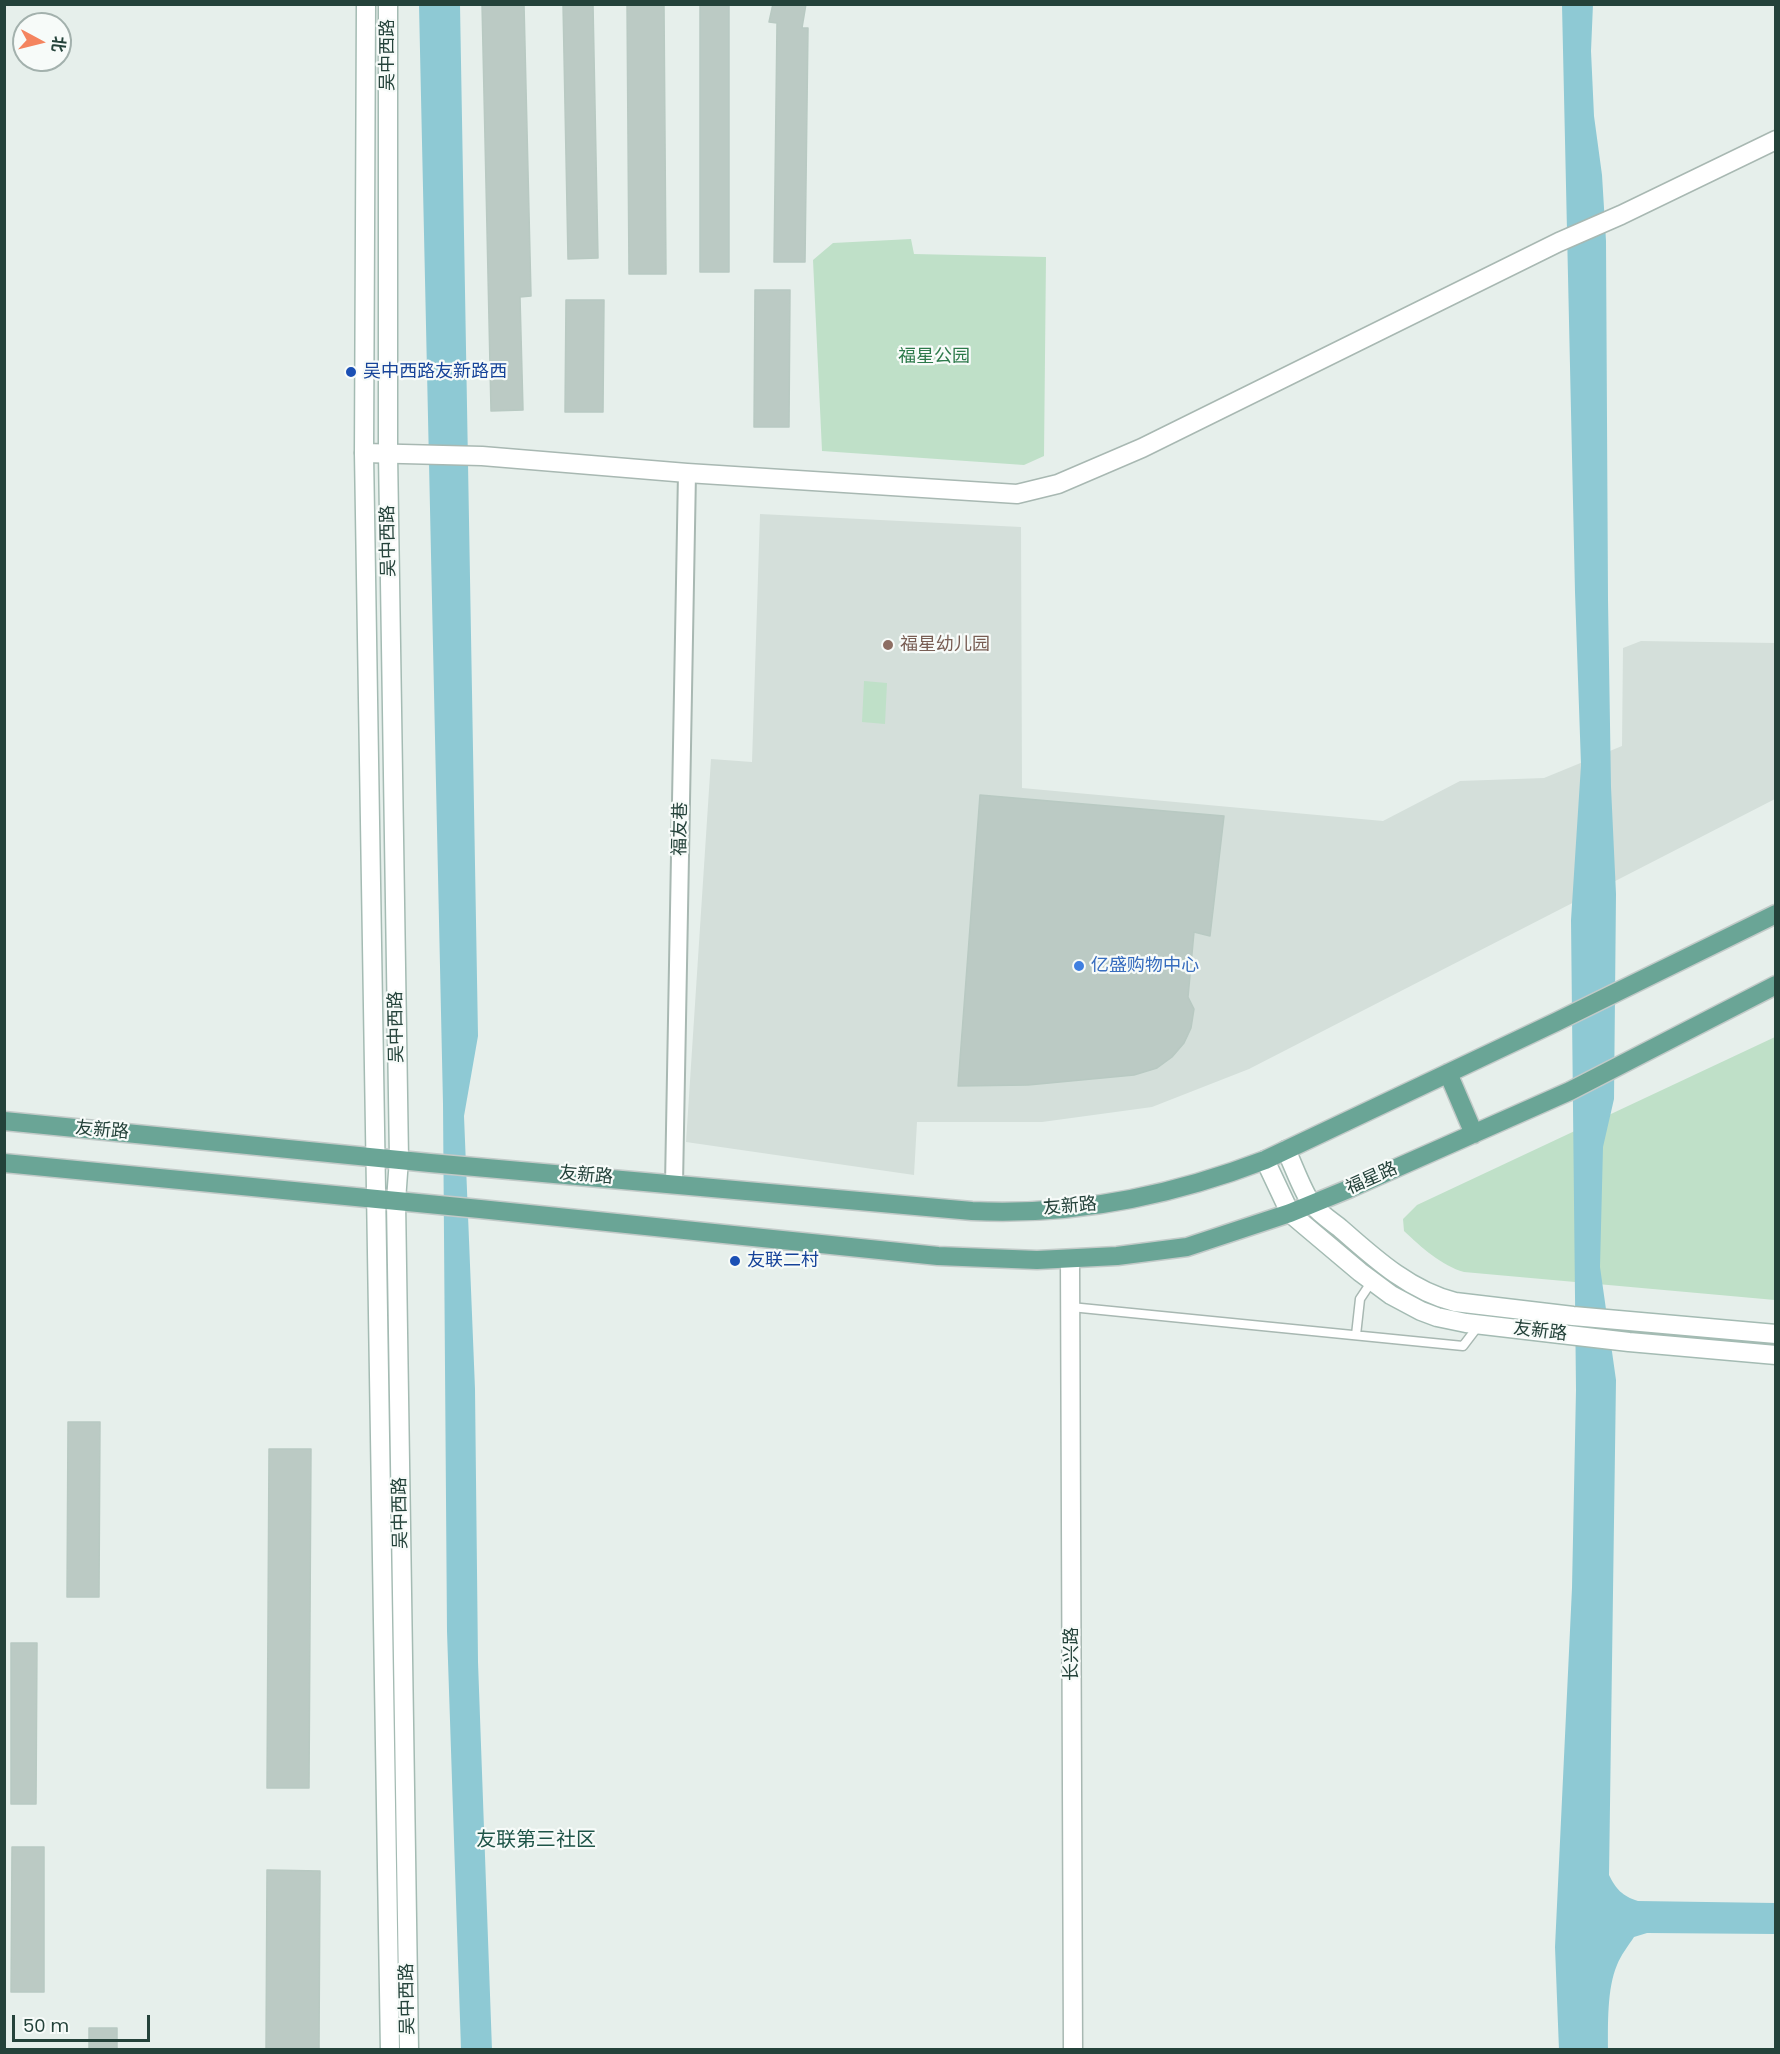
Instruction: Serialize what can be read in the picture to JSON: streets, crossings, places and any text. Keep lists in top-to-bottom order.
{
  "streets": {
    "main road": [
      "吴中西路",
      "友新路",
      "福星路",
      "长兴路"
    ],
    "street": ["福友巷"]
  },
  "crossings": [
    ["吴中西路", "友新路"],
    ["吴中西路", "福星路"],
    ["福友巷", "友新路"],
    ["友新路", "福星路"],
    ["福星路", "长兴路"]
  ],
  "districts": ["友联第三社区"],
  "parks": ["福星公园"],
  "places": [
    "吴中西路友新路西",
    "福星幼儿园",
    "亿盛购物中心",
    "友联二村"
  ],
  "scale_bar": "50 m",
  "north": "right"
}
